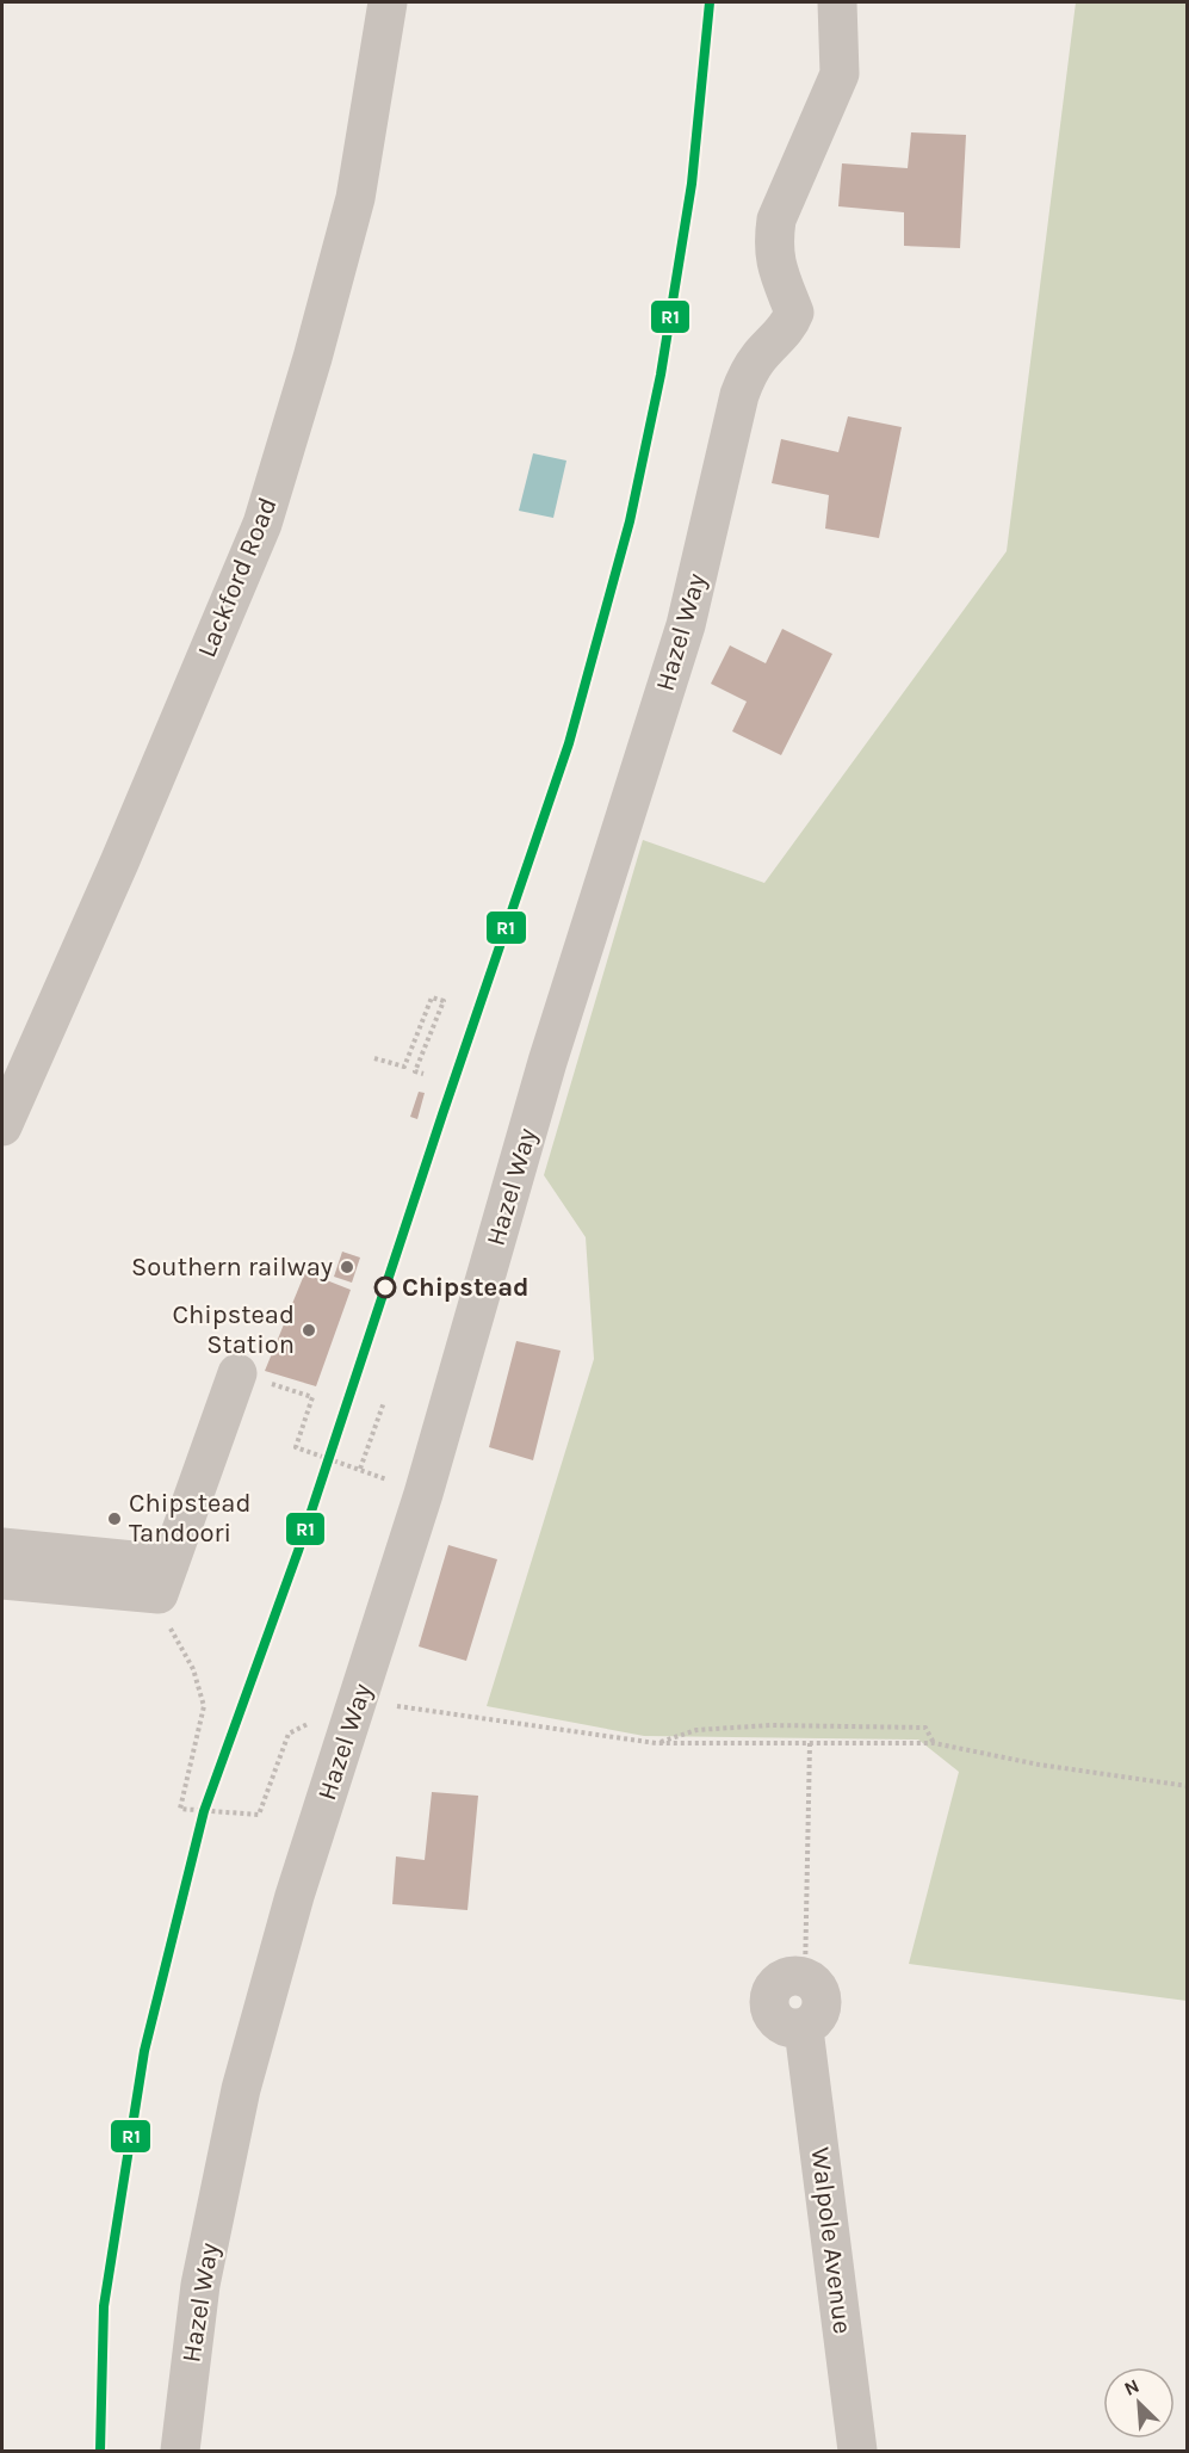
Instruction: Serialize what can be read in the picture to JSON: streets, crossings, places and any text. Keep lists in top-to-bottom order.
{
  "streets": {
    "street": ["Lackford Road", "Hazel Way", "Walpole Avenue"]
  },
  "places": [
    "Southern railway",
    "Chipstead",
    "Chipstead Station",
    "Chipstead Tandoori"
  ],
  "lines": ["transit line R1"],
  "north": "top left"
}
